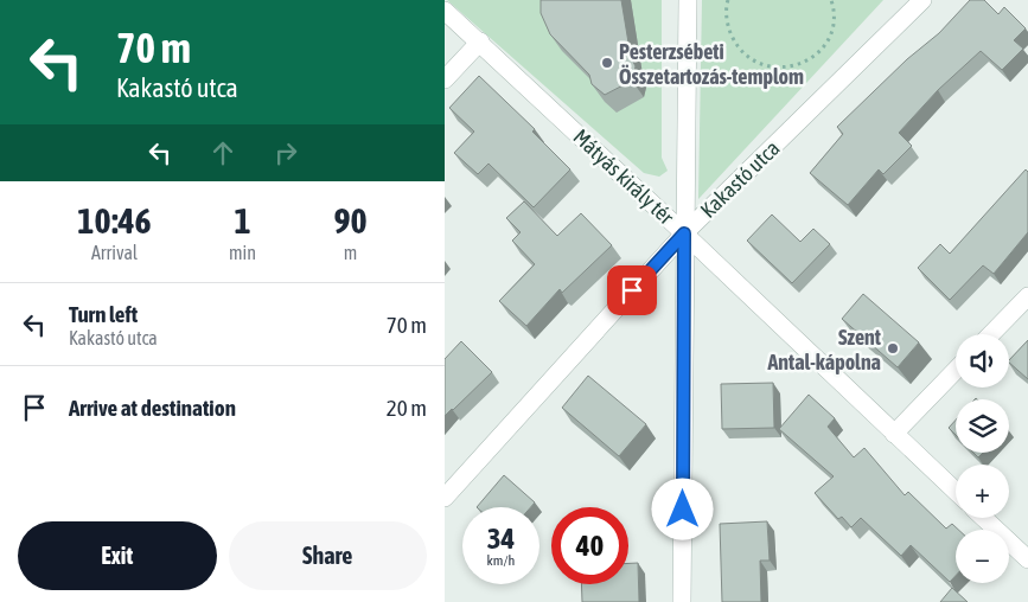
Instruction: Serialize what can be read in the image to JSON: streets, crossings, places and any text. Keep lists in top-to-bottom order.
{
  "streets": {
    "street": ["Mátyás király tér", "Kakastó utca"]
  },
  "crossings": [
    ["Mátyás király tér", "Kakastó utca"]
  ],
  "places": ["Pesterzsébeti Összetartozás-templom", "Szent Antal-kápolna"],
  "page": {
    "turn": ["70 m", "Kakastó utca"],
    "eta": [
      "10:46",
      "Arrival",
      "1",
      "min",
      "90",
      "m"
    ],
    "list": [
      {
        "name": "Turn left",
        "note": "Kakastó utca",
        "value": "70 m"
      },
      {
        "name": "Arrive at destination",
        "value": "20 m"
      }
    ],
    "map_buttons": ["+", "−"],
    "speed": "34 km/h",
    "limit": "40",
    "buttons": ["Exit", "Share"]
  }
}
